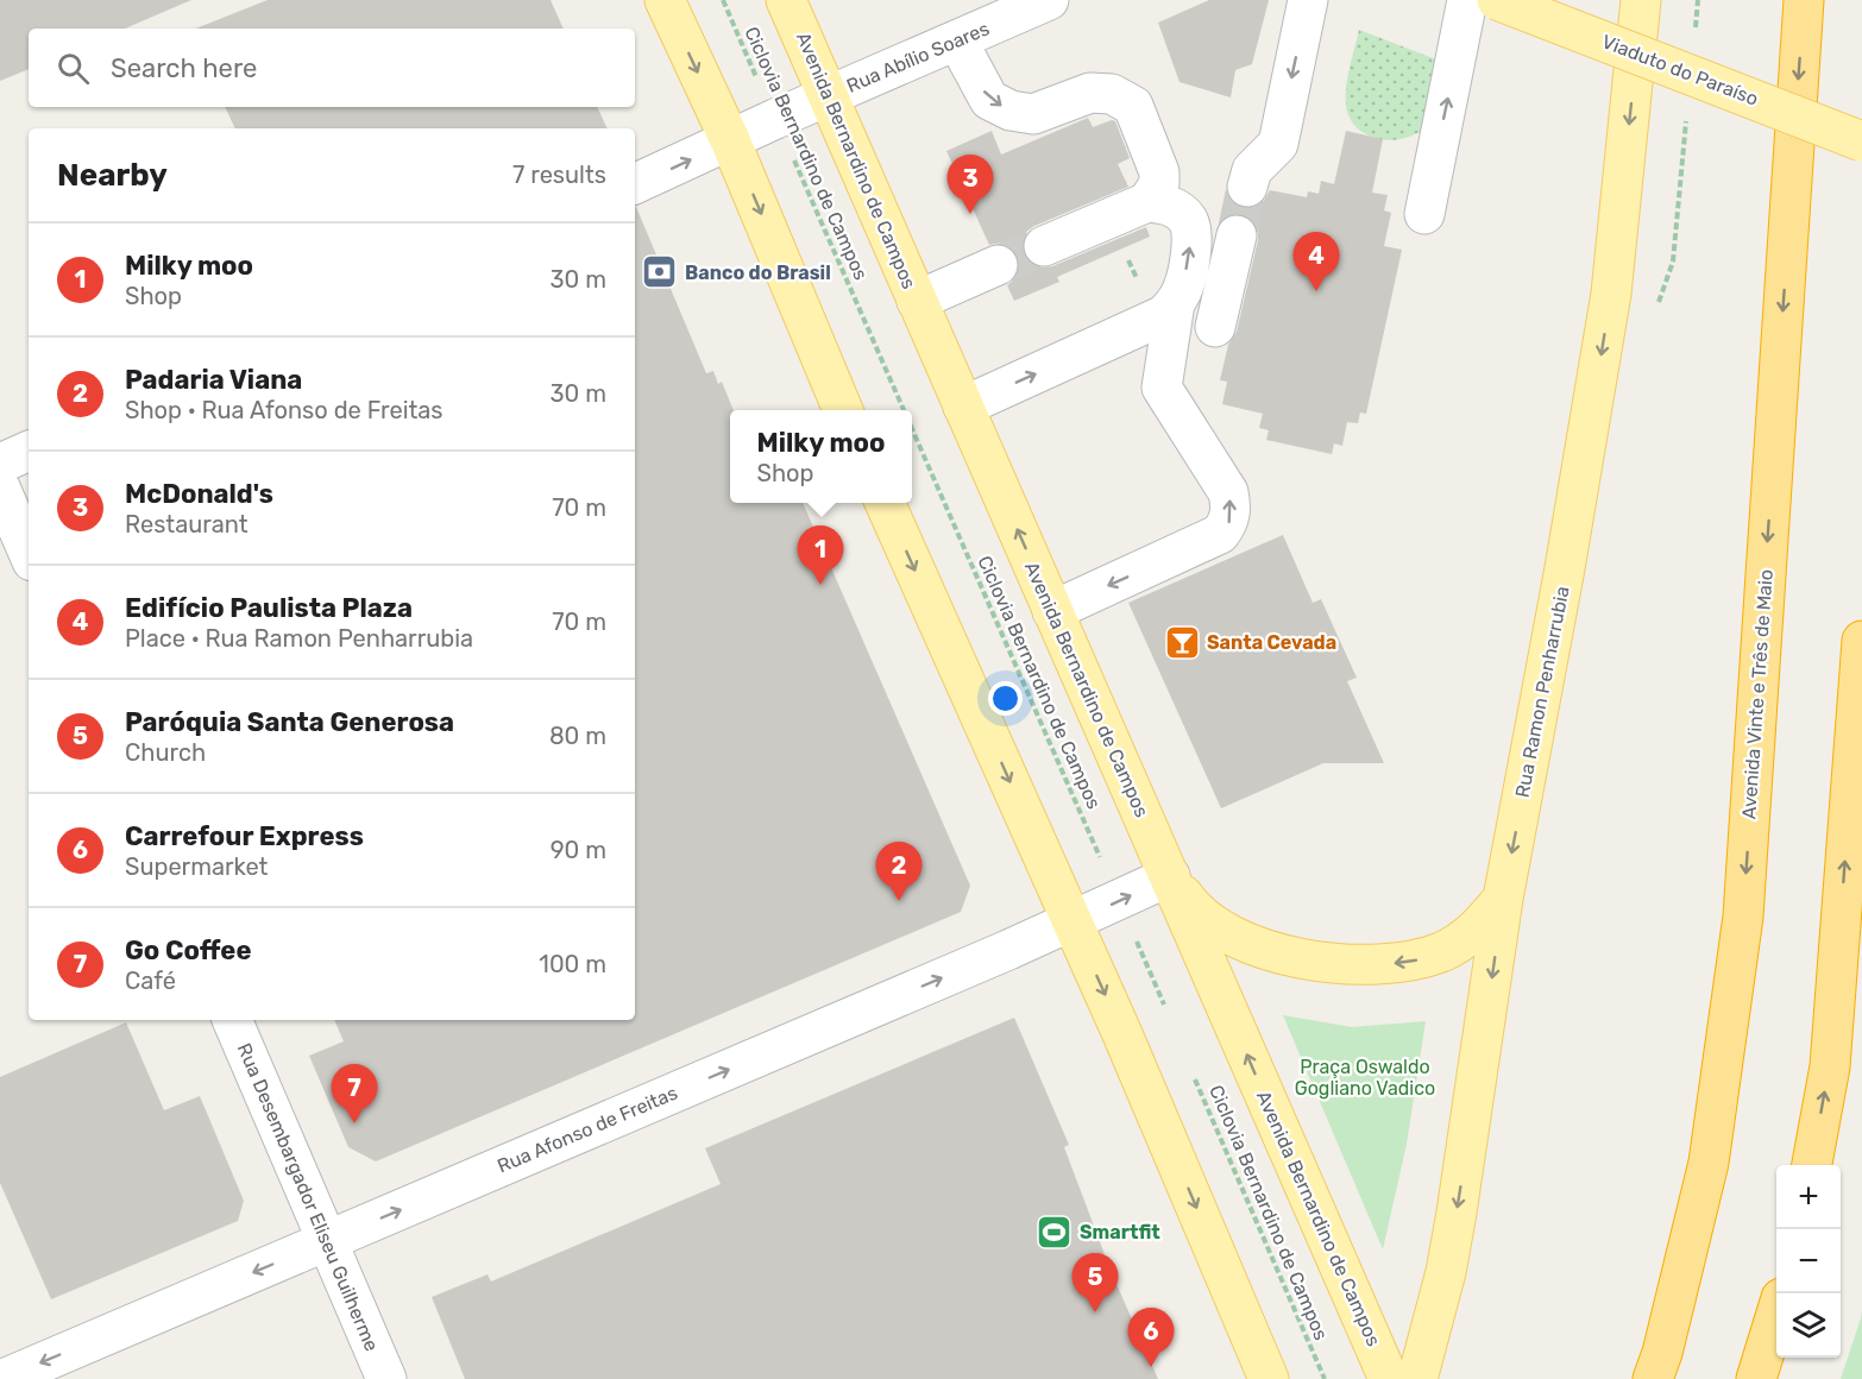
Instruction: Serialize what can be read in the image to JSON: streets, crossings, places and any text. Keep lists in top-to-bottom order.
{
  "streets": {
    "highway": ["Avenida Vinte e Três de Maio"],
    "main road": ["Viaduto do Paraíso", "Avenida Bernardino de Campos", "Rua Ramon Penharrubia"],
    "street": ["Rua Abílio Soares", "Rua Afonso de Freitas", "Rua Desembargador Eliseu Guilherme"],
    "path": ["Ciclovia Bernardino de Campos"]
  },
  "crossings": [
    ["Rua Abílio Soares", "Ciclovia Bernardino de Campos"],
    ["Rua Abílio Soares", "Avenida Bernardino de Campos"],
    ["Ciclovia Bernardino de Campos", "Rua Afonso de Freitas"],
    ["Avenida Bernardino de Campos", "Rua Afonso de Freitas"],
    ["Rua Afonso de Freitas", "Rua Desembargador Eliseu Guilherme"]
  ],
  "one_way": ["Rua Ramon Penharrubia"],
  "parks": ["Praça Oswaldo Gogliano Vadico"],
  "places": {
    "bank": ["Banco do Brasil"],
    "bar": ["Santa Cevada"],
    "sports": ["Smartfit"]
  },
  "page": {
    "search": "Search here",
    "heading": ["Nearby", "7 results"],
    "pins": [
      "3",
      "4",
      "1",
      "2",
      "7",
      "5",
      "6"
    ],
    "list": [
      {
        "mark": "1",
        "name": "Milky moo",
        "note": "Shop",
        "value": "30 m"
      },
      {
        "mark": "2",
        "name": "Padaria Viana",
        "note": "Shop · Rua Afonso de Freitas",
        "value": "30 m"
      },
      {
        "mark": "3",
        "name": "McDonald's",
        "note": "Restaurant",
        "value": "70 m"
      },
      {
        "mark": "4",
        "name": "Edifício Paulista Plaza",
        "note": "Place · Rua Ramon Penharrubia",
        "value": "70 m"
      },
      {
        "mark": "5",
        "name": "Paróquia Santa Generosa",
        "note": "Church",
        "value": "80 m"
      },
      {
        "mark": "6",
        "name": "Carrefour Express",
        "note": "Supermarket",
        "value": "90 m"
      },
      {
        "mark": "7",
        "name": "Go Coffee",
        "note": "Café",
        "value": "100 m"
      }
    ],
    "popup": ["Milky moo", "Shop"],
    "map_buttons": ["+", "−"]
  }
}
